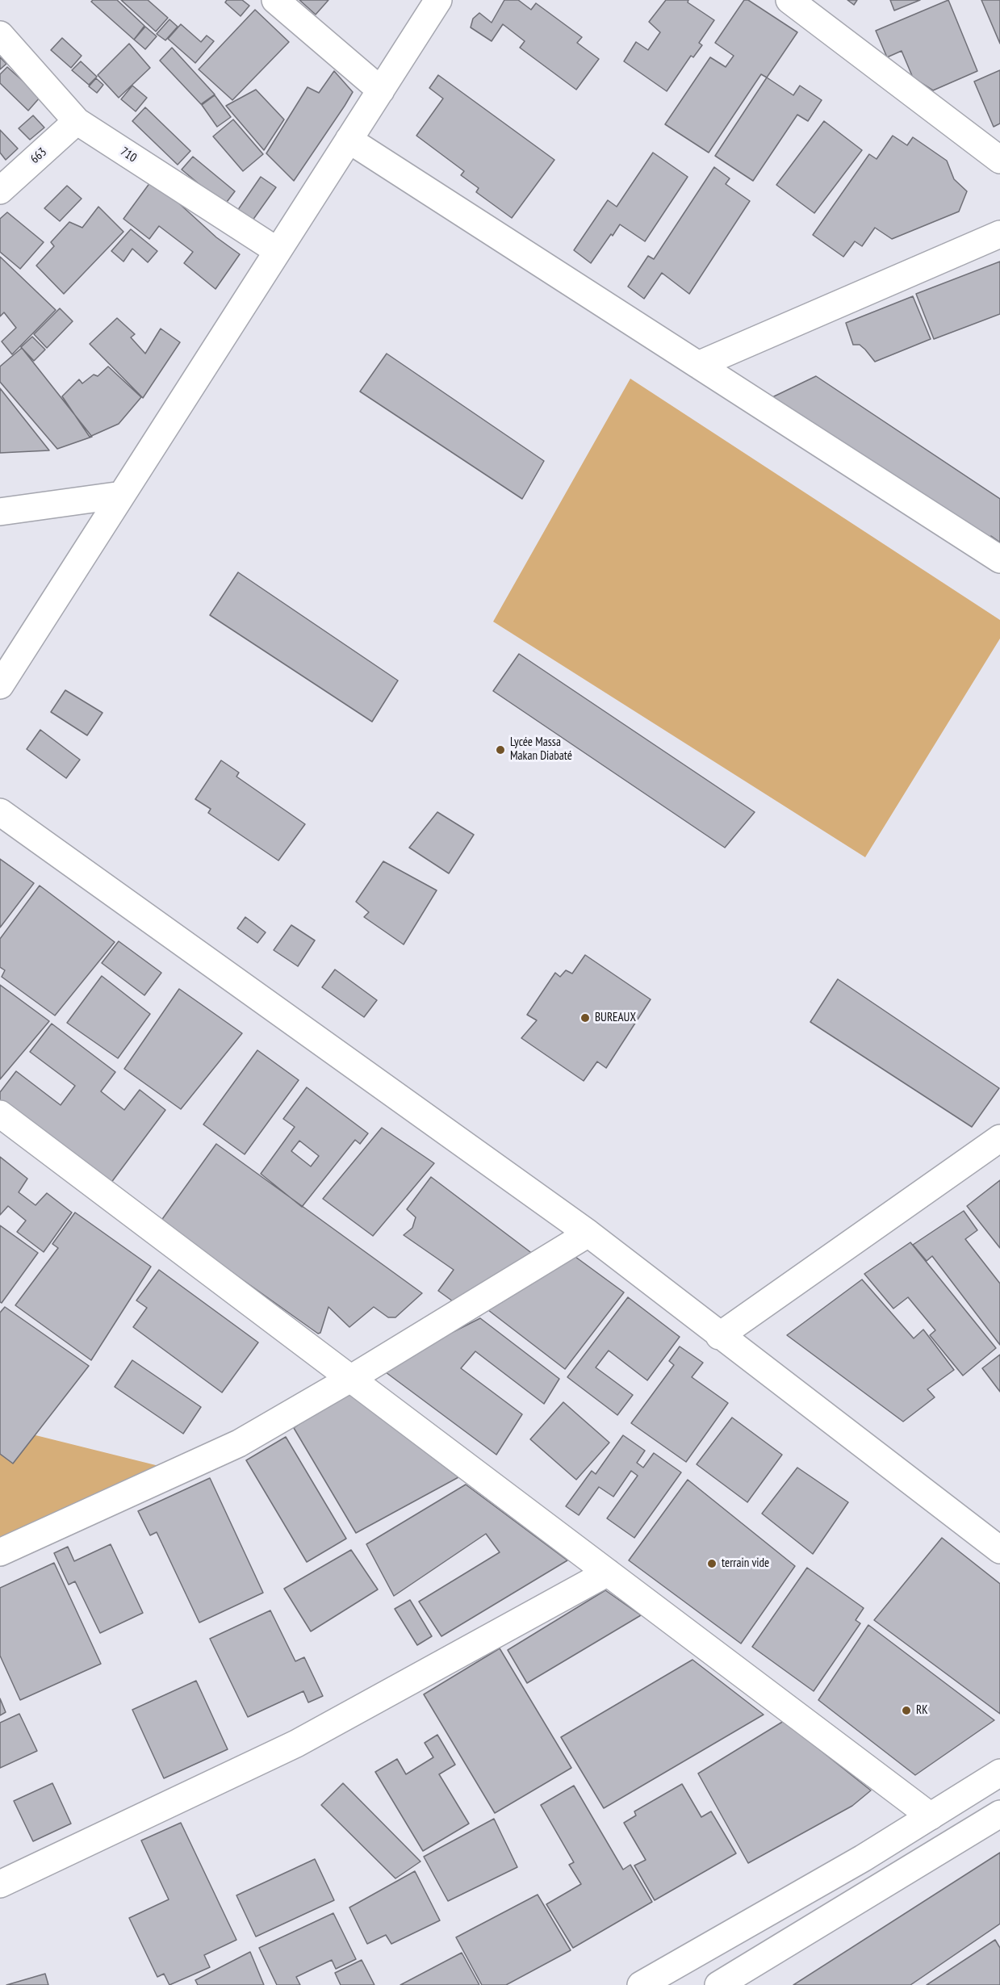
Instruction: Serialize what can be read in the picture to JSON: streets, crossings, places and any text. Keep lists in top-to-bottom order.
{
  "streets": {
    "street": ["710", "663"]
  },
  "crossings": [
    ["710", "663"]
  ],
  "places": [
    "Lycée Massa Makan Diabaté",
    "BUREAUX",
    "terrain vide",
    "RK"
  ]
}
